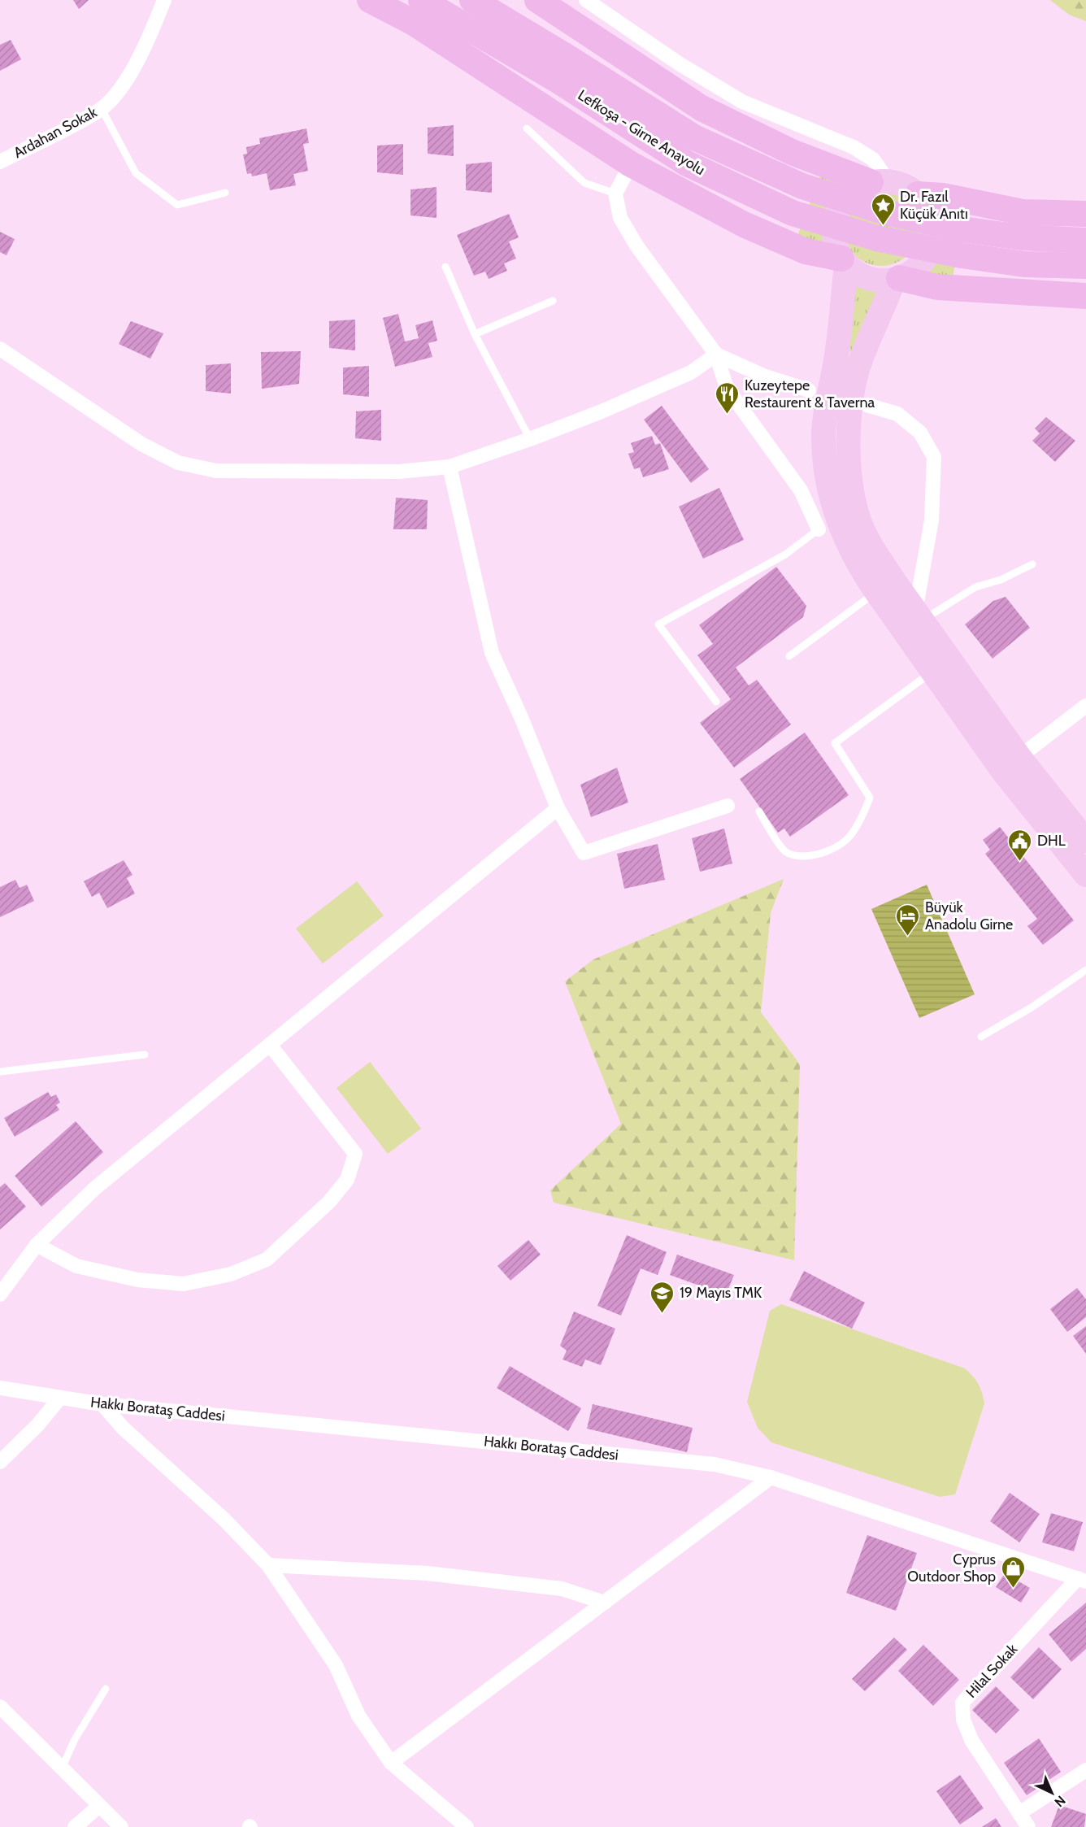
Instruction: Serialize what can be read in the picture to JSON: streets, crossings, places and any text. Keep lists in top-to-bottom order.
{
  "streets": {
    "highway": ["Lefkoşa - Girne Anayolu"],
    "street": ["Ardahan Sokak", "Hakkı Borataş Caddesi", "Hilal Sokak"]
  },
  "crossings": [
    ["Hakkı Borataş Caddesi", "Hilal Sokak"]
  ],
  "places": {
    "place": ["Dr. Fazıl Küçük Anıtı"],
    "restaurant": ["Kuzeytepe Restaurent & Taverna"],
    "public building": ["DHL"],
    "hotel": ["Büyük Anadolu Girne"],
    "school or university": ["19 Mayıs TMK"],
    "shop": ["Cyprus Outdoor Shop"]
  },
  "north": "bottom right"
}
